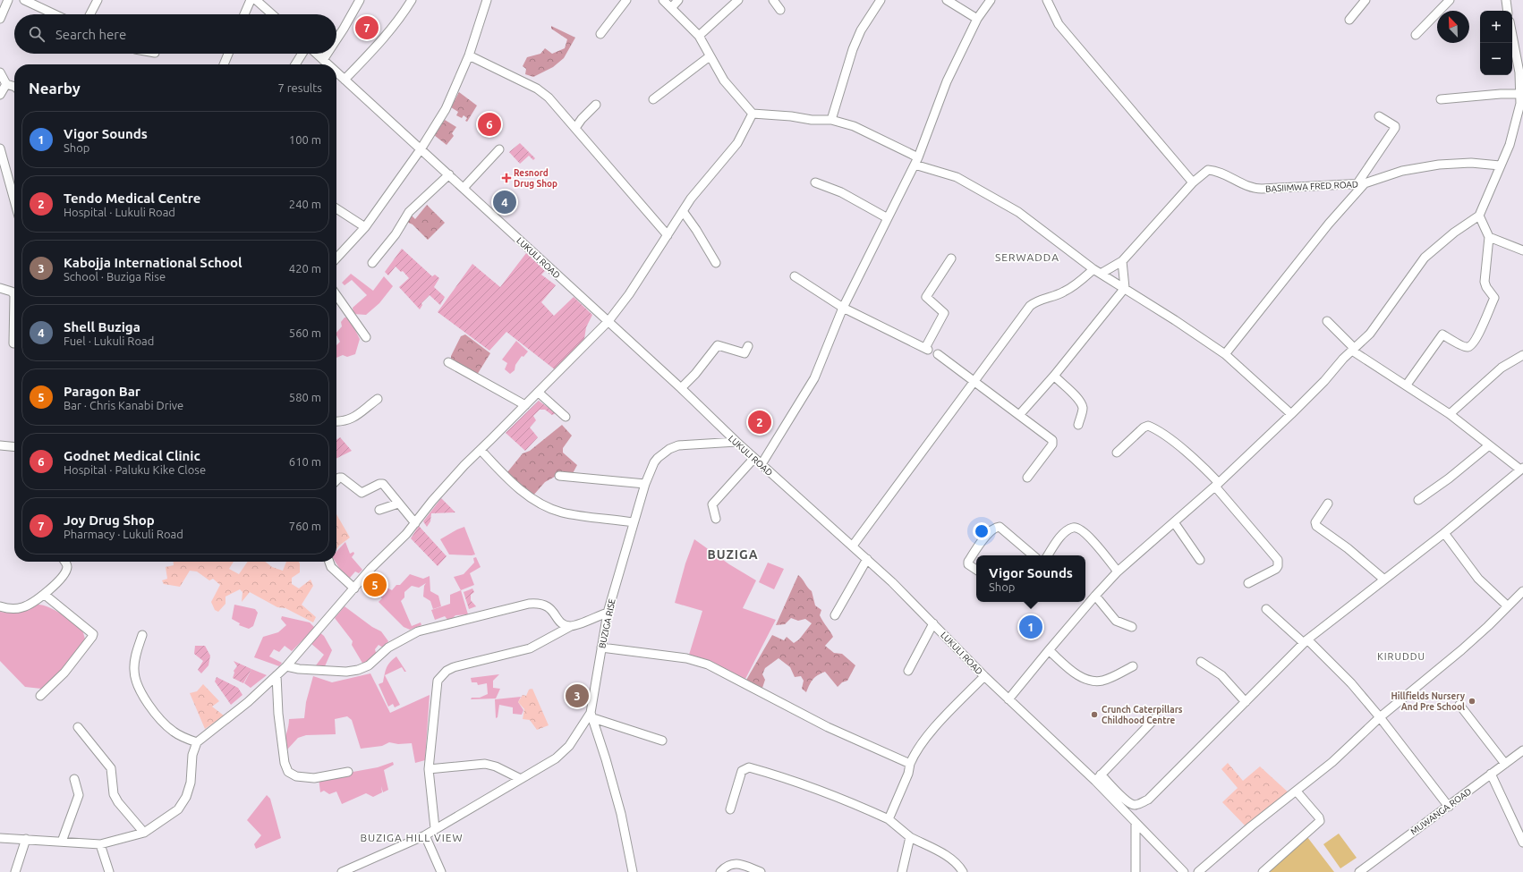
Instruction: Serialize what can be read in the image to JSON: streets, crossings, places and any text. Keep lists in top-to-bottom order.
{
  "streets": {
    "street": [
      "BASIIMWA FRED ROAD",
      "LUKULI ROAD",
      "BUZIGA RISE",
      "MUWANGA ROAD"
    ]
  },
  "crossings": [
    ["BASIIMWA FRED ROAD", "LUKULI ROAD"],
    ["LUKULI ROAD", "BUZIGA RISE"]
  ],
  "districts": [
    "SERWADDA",
    "BUZIGA",
    "KIRUDDU",
    "BUZIGA HILL VIEW"
  ],
  "places": {
    "health": ["Resnord Drug Shop"],
    "other": ["Hillfields Nursery And Pre School", "Crunch Caterpillars Childhood Centre"]
  },
  "north": "top left",
  "page": {
    "map_buttons": ["+", "−"],
    "pins": [
      "7",
      "6",
      "4",
      "2",
      "5",
      "1",
      "3"
    ],
    "search": "Search here",
    "heading": ["Nearby", "7 results"],
    "list": [
      {
        "mark": "1",
        "name": "Vigor Sounds",
        "note": "Shop",
        "value": "100 m"
      },
      {
        "mark": "2",
        "name": "Tendo Medical Centre",
        "note": "Hospital · Lukuli Road",
        "value": "240 m"
      },
      {
        "mark": "3",
        "name": "Kabojja International School",
        "note": "School · Buziga Rise",
        "value": "420 m"
      },
      {
        "mark": "4",
        "name": "Shell Buziga",
        "note": "Fuel · Lukuli Road",
        "value": "560 m"
      },
      {
        "mark": "5",
        "name": "Paragon Bar",
        "note": "Bar · Chris Kanabi Drive",
        "value": "580 m"
      },
      {
        "mark": "6",
        "name": "Godnet Medical Clinic",
        "note": "Hospital · Paluku Kike Close",
        "value": "610 m"
      },
      {
        "mark": "7",
        "name": "Joy Drug Shop",
        "note": "Pharmacy · Lukuli Road",
        "value": "760 m"
      }
    ],
    "popup": ["Vigor Sounds", "Shop"]
  }
}
